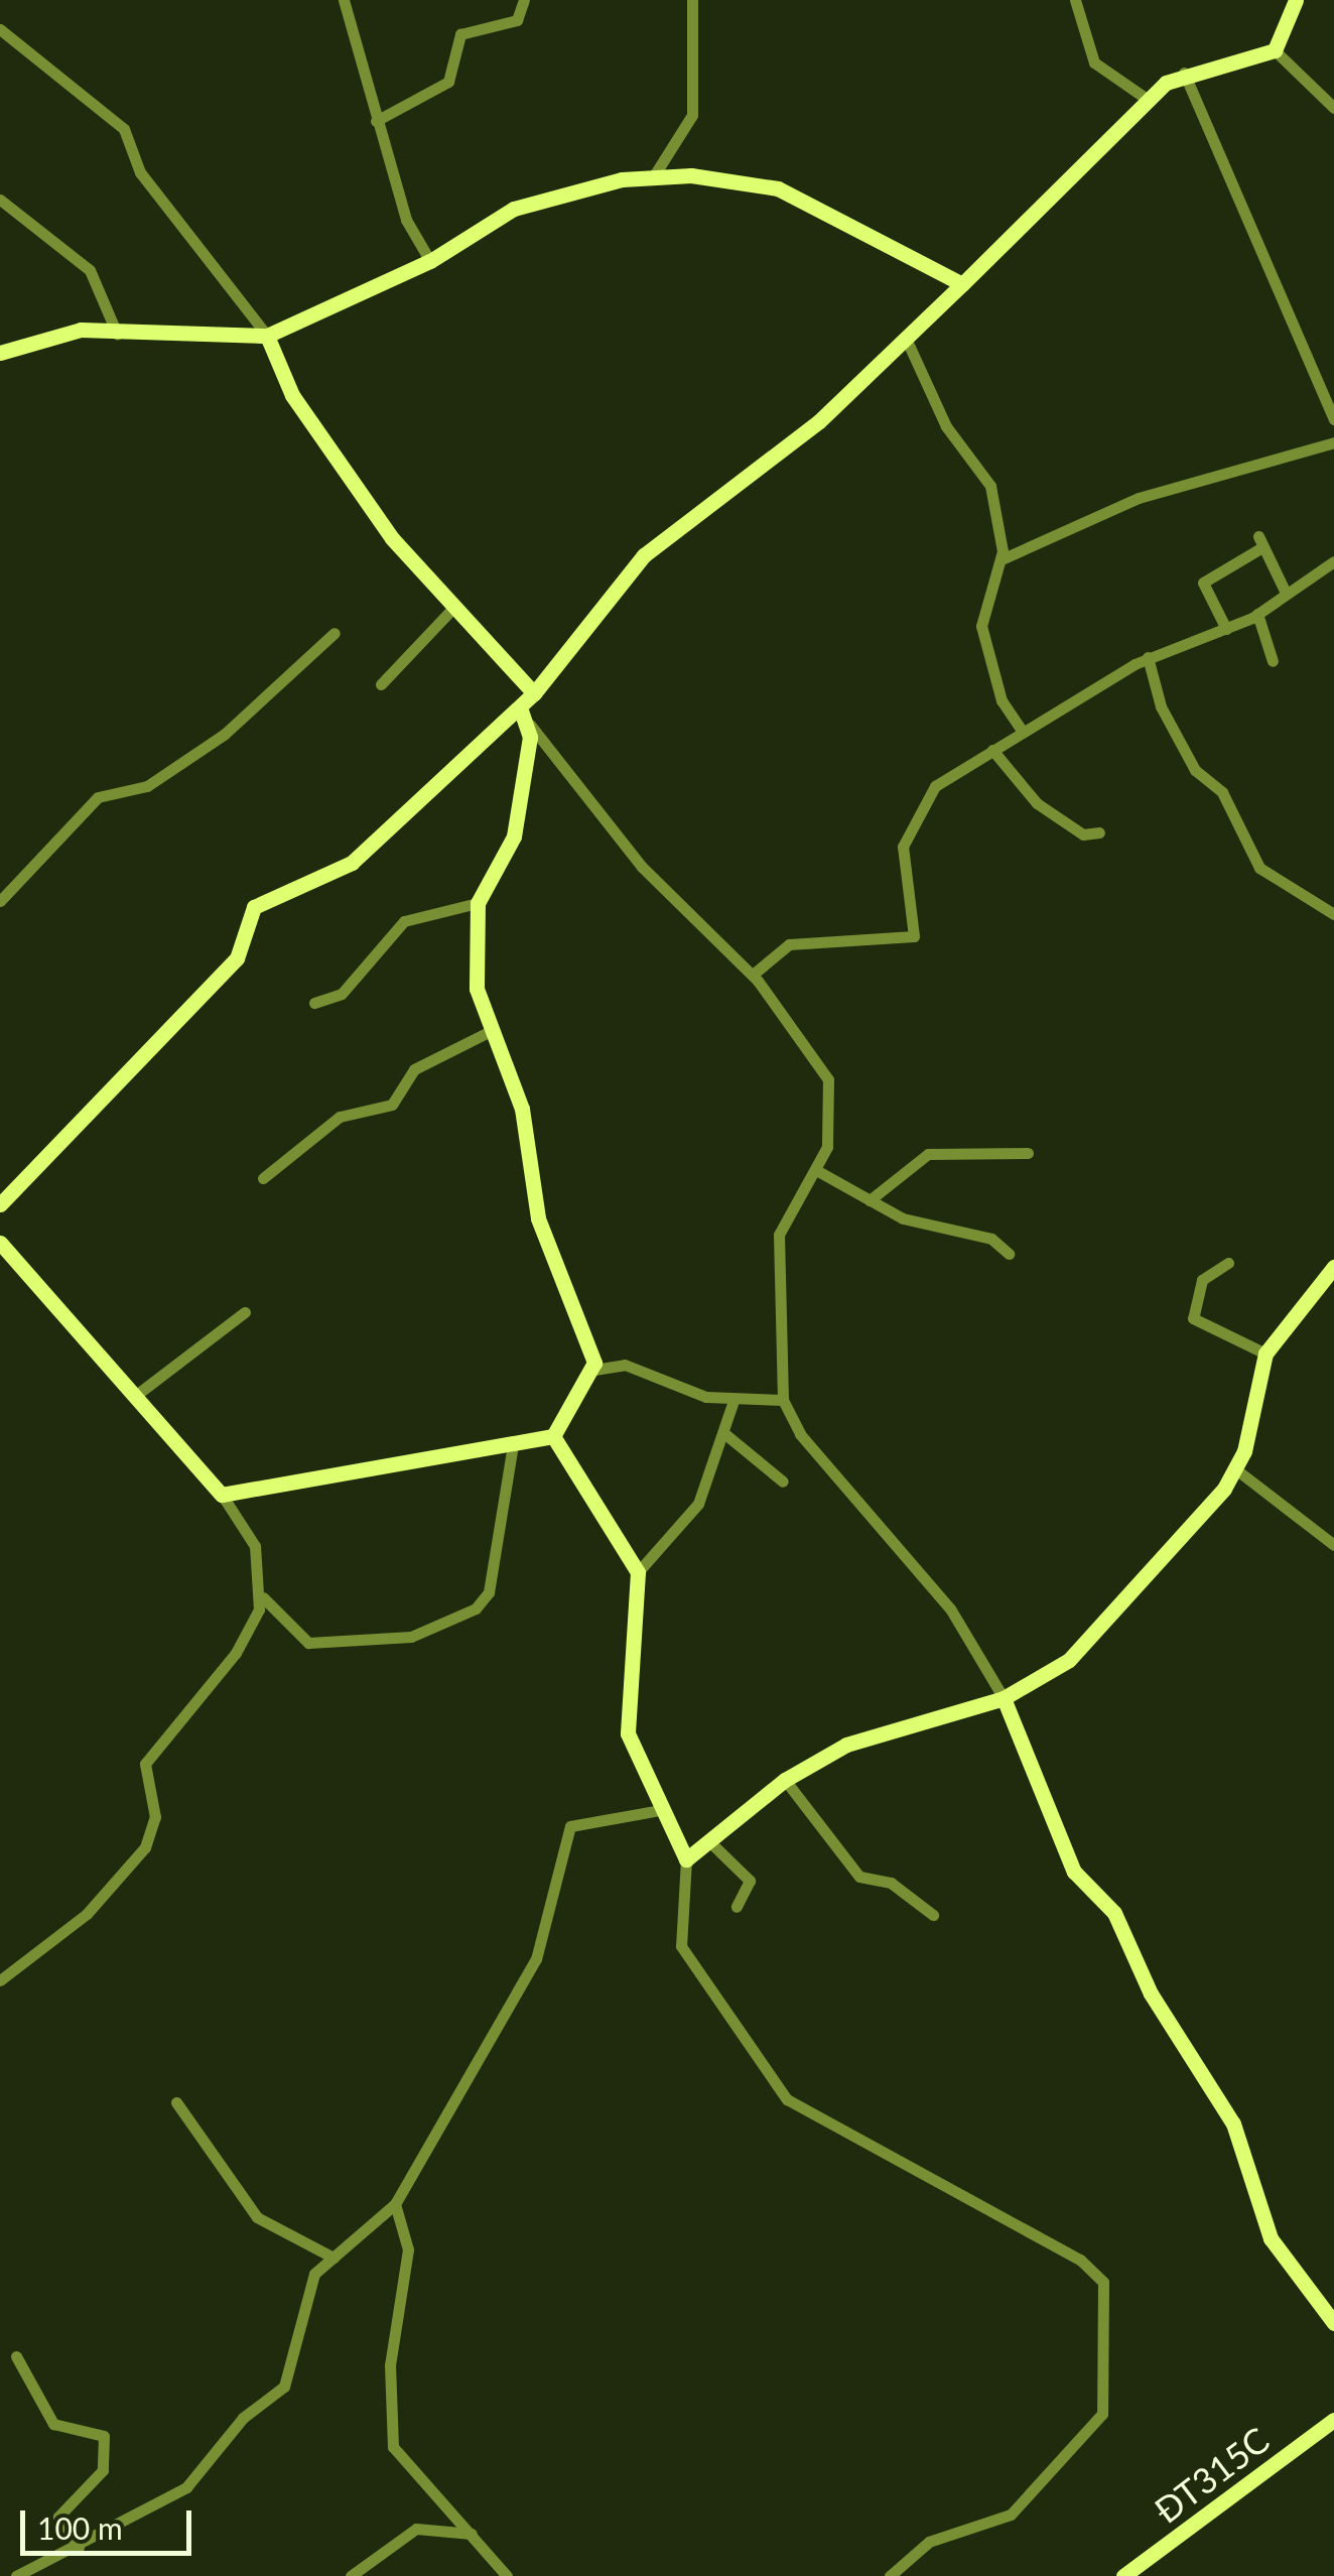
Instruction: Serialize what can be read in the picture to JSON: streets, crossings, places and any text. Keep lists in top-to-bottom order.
{
  "streets": {
    "street": ["ĐT315C"]
  },
  "scale_bar": "100 m"
}
